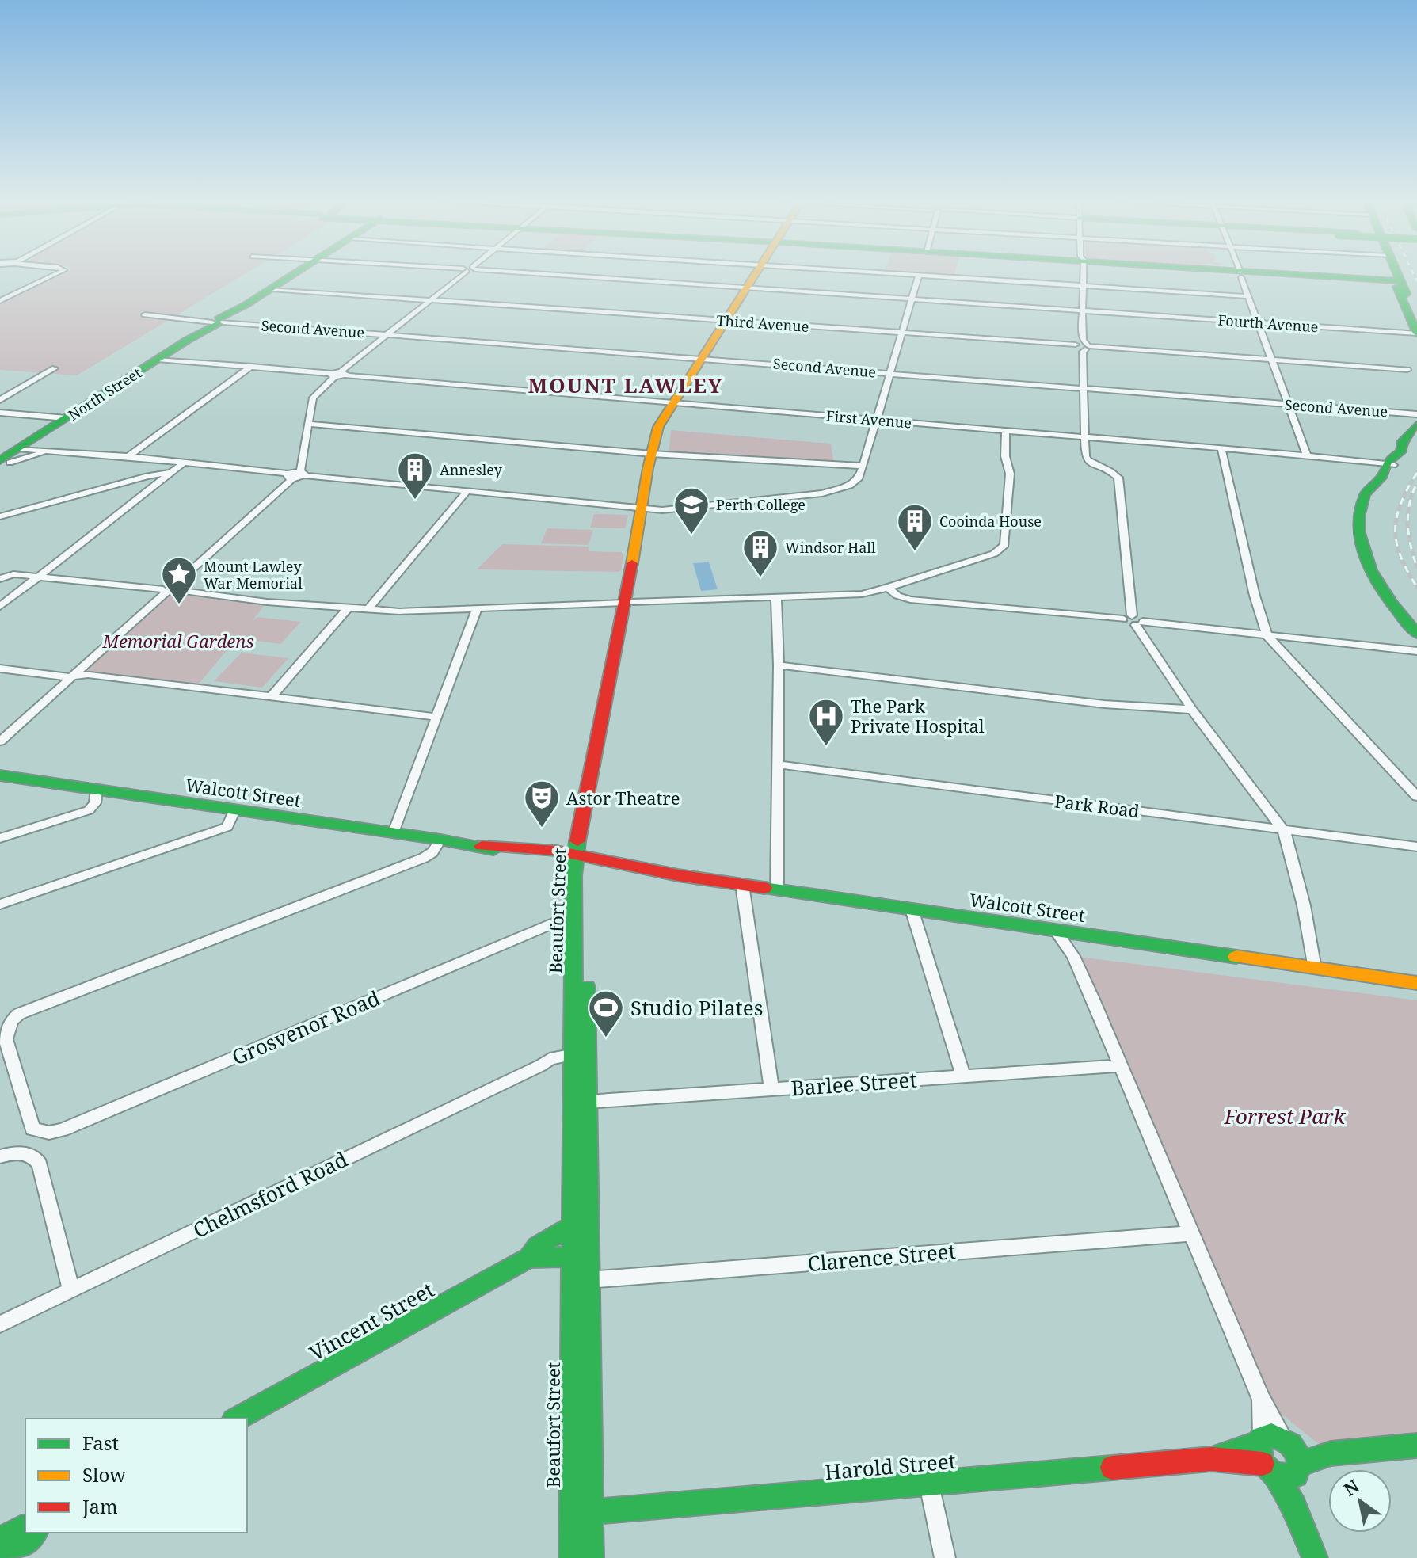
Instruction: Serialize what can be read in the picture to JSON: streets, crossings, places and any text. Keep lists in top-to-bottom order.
{
  "streets": {
    "main road": [
      "North Street",
      "Walcott Street",
      "Beaufort Street",
      "Vincent Street",
      "Harold Street"
    ],
    "street": [
      "Third Avenue",
      "Fourth Avenue",
      "Second Avenue",
      "First Avenue",
      "Park Road",
      "Grosvenor Road",
      "Barlee Street",
      "Chelmsford Road",
      "Clarence Street"
    ]
  },
  "crossings": [
    ["Third Avenue", "North Street"],
    ["Third Avenue", "Beaufort Street"],
    ["Fourth Avenue", "Beaufort Street"],
    ["Second Avenue", "North Street"],
    ["Second Avenue", "Beaufort Street"],
    ["North Street", "First Avenue"],
    ["First Avenue", "Beaufort Street"],
    ["Walcott Street", "Beaufort Street"],
    ["Walcott Street", "Grosvenor Road"],
    ["Beaufort Street", "Grosvenor Road"],
    ["Beaufort Street", "Barlee Street"],
    ["Beaufort Street", "Chelmsford Road"],
    ["Beaufort Street", "Clarence Street"],
    ["Beaufort Street", "Vincent Street"],
    ["Beaufort Street", "Harold Street"]
  ],
  "districts": ["MOUNT LAWLEY"],
  "parks": ["Memorial Gardens", "Forrest Park"],
  "places": {
    "building": ["Annesley", "Cooinda House", "Windsor Hall"],
    "school or university": ["Perth College"],
    "place": ["Mount Lawley War Memorial"],
    "hospital": ["The Park Private Hospital"],
    "theatre": ["Astor Theatre"],
    "sports": ["Studio Pilates"]
  },
  "legend": ["Fast", "Slow", "Jam"],
  "north": "top left"
}
